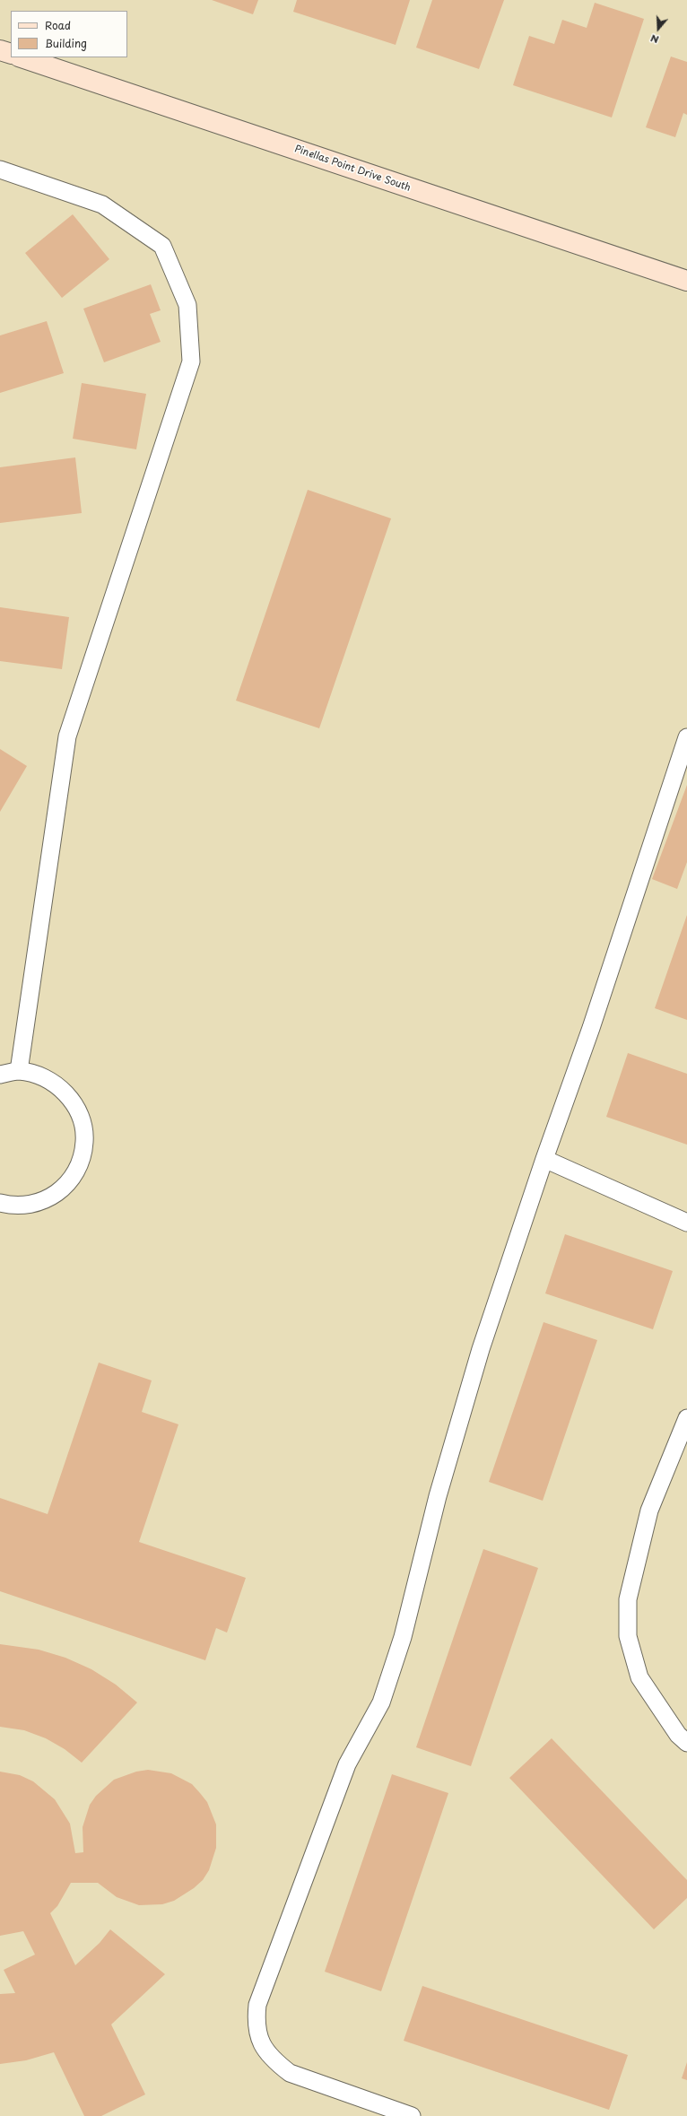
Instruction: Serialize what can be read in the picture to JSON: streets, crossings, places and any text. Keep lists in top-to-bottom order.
{
  "streets": {
    "street": ["Pinellas Point Drive South"]
  },
  "legend": ["Road", "Building"],
  "north": "bottom"
}
